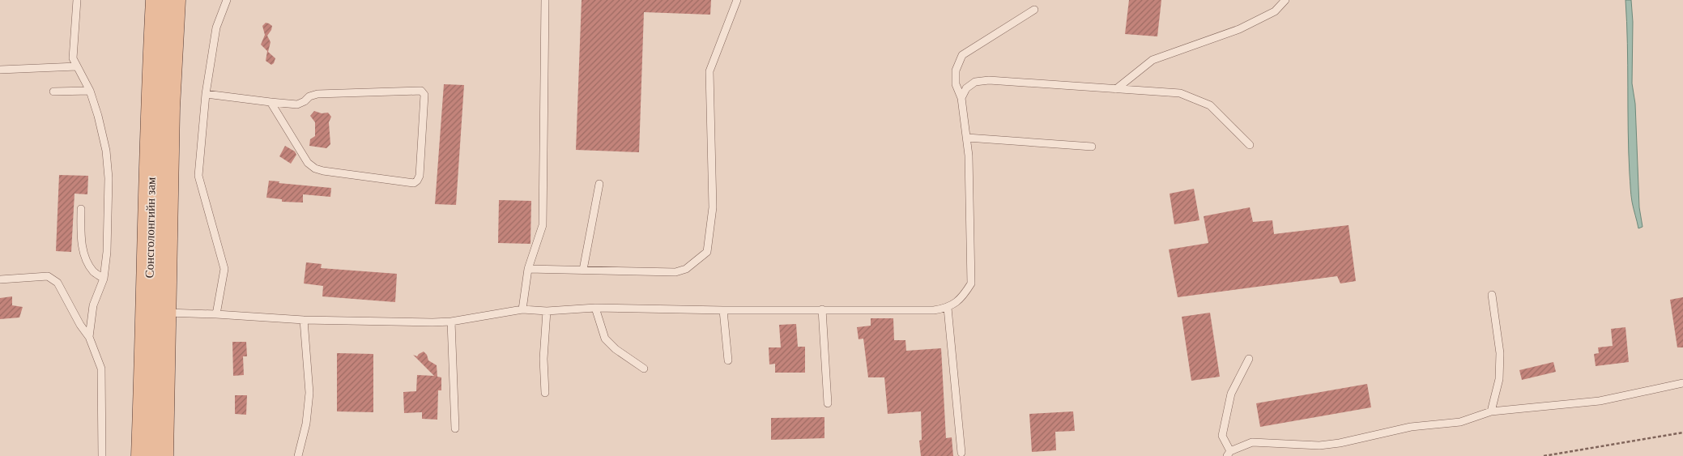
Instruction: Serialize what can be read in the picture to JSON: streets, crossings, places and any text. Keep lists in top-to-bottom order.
{
  "streets": {
    "main road": ["Сонсголонгийн зам"]
  }
}
